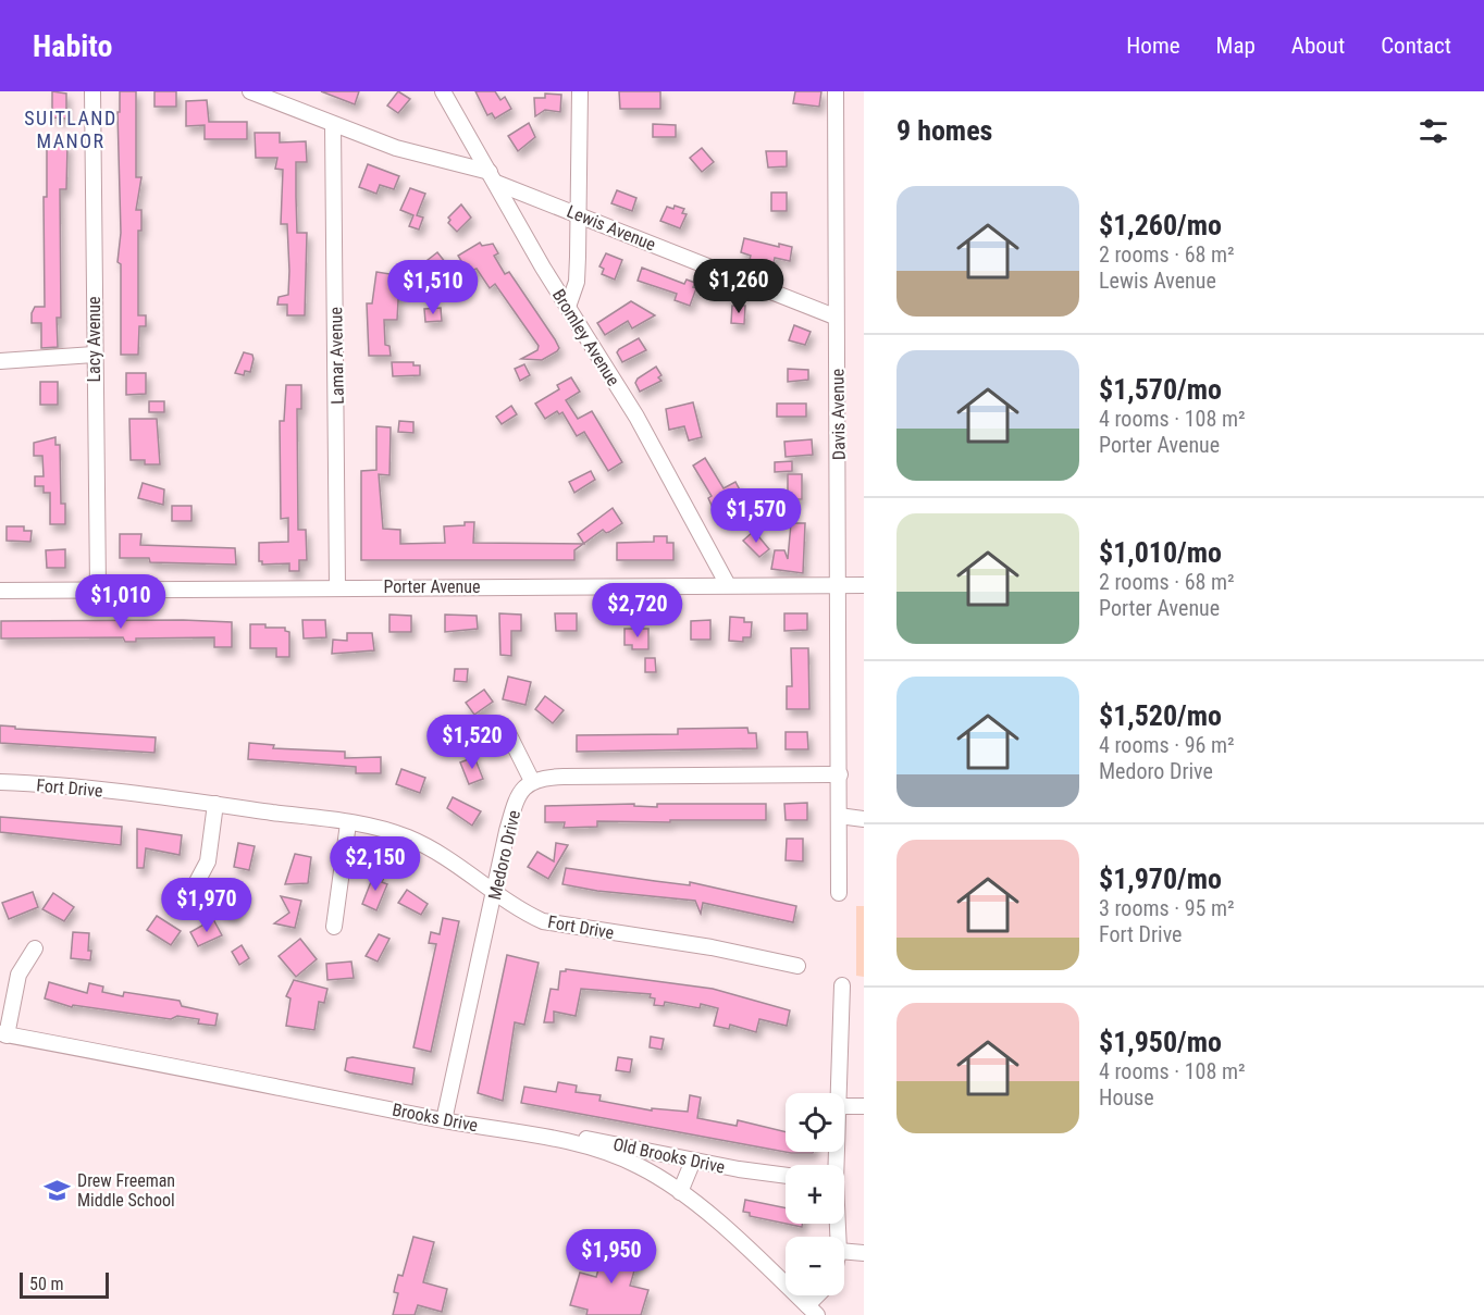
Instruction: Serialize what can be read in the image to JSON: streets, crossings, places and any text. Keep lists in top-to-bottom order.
{
  "streets": {
    "street": [
      "Lewis Avenue",
      "Bromley Avenue",
      "Lacy Avenue",
      "Lamar Avenue",
      "Davis Avenue",
      "Porter Avenue",
      "Fort Drive",
      "Medoro Drive",
      "Brooks Drive",
      "Old Brooks Drive"
    ]
  },
  "crossings": [
    ["Lewis Avenue", "Bromley Avenue"],
    ["Lewis Avenue", "Lamar Avenue"],
    ["Lewis Avenue", "Davis Avenue"],
    ["Bromley Avenue", "Porter Avenue"],
    ["Lacy Avenue", "Porter Avenue"],
    ["Lamar Avenue", "Porter Avenue"],
    ["Davis Avenue", "Porter Avenue"],
    ["Fort Drive", "Medoro Drive"],
    ["Medoro Drive", "Brooks Drive"],
    ["Brooks Drive", "Old Brooks Drive"]
  ],
  "districts": ["SUITLAND MANOR"],
  "places": {
    "school or university": ["Drew Freeman Middle School"]
  },
  "scale_bar": "50 m",
  "page": {
    "header": "Habito",
    "nav": [
      "Home",
      "Map",
      "About",
      "Contact"
    ],
    "heading": "9 homes",
    "list": [
      {
        "name": "$1,260/mo",
        "note": "2 rooms · 68 m² · Lewis Avenue"
      },
      {
        "name": "$1,570/mo",
        "note": "4 rooms · 108 m² · Porter Avenue"
      },
      {
        "name": "$1,010/mo",
        "note": "2 rooms · 68 m² · Porter Avenue"
      },
      {
        "name": "$1,520/mo",
        "note": "4 rooms · 96 m² · Medoro Drive"
      },
      {
        "name": "$1,970/mo",
        "note": "3 rooms · 95 m² · Fort Drive"
      },
      {
        "name": "$1,950/mo",
        "note": "4 rooms · 108 m² · House"
      }
    ],
    "price": [
      "$1,260",
      "$1,510",
      "$1,570",
      "$1,010",
      "$2,720",
      "$1,520",
      "$2,150",
      "$1,970",
      "$1,950"
    ],
    "map_buttons": ["+", "−"],
    "scale": "50 m"
  }
}
